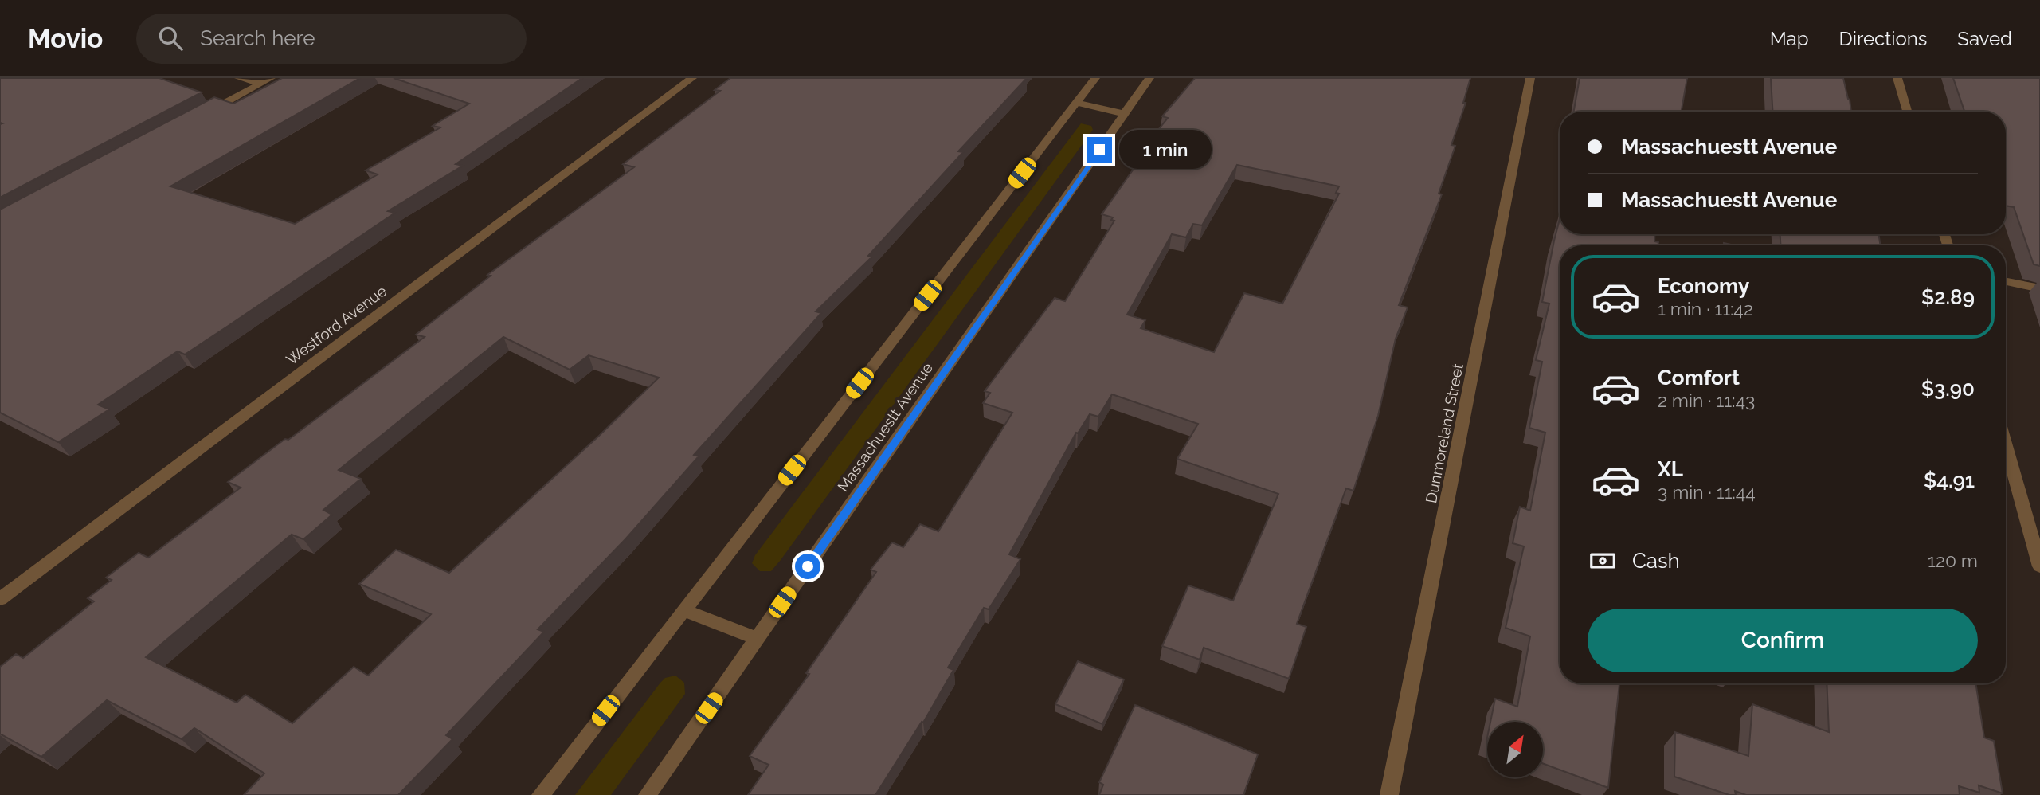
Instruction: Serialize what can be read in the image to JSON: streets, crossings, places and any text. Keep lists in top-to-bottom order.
{
  "streets": {
    "street": ["Westford Avenue", "Massachuestt Avenue", "Dunmoreland Street"]
  },
  "north": "top right",
  "page": {
    "header": "Movio",
    "search": "Search here",
    "nav": ["Map", "Directions", "Saved"],
    "banner": ["Massachuestt Avenue", "Massachuestt Avenue"],
    "bubble": "1 min",
    "list": [
      {
        "name": "Economy",
        "note": "1 min · 11:42",
        "value": "$2.89"
      },
      {
        "name": "Comfort",
        "note": "2 min · 11:43",
        "value": "$3.90"
      },
      {
        "name": "XL",
        "note": "3 min · 11:44",
        "value": "$4.91"
      }
    ],
    "pay": ["Cash", "120 m"],
    "buttons": "Confirm"
  }
}
